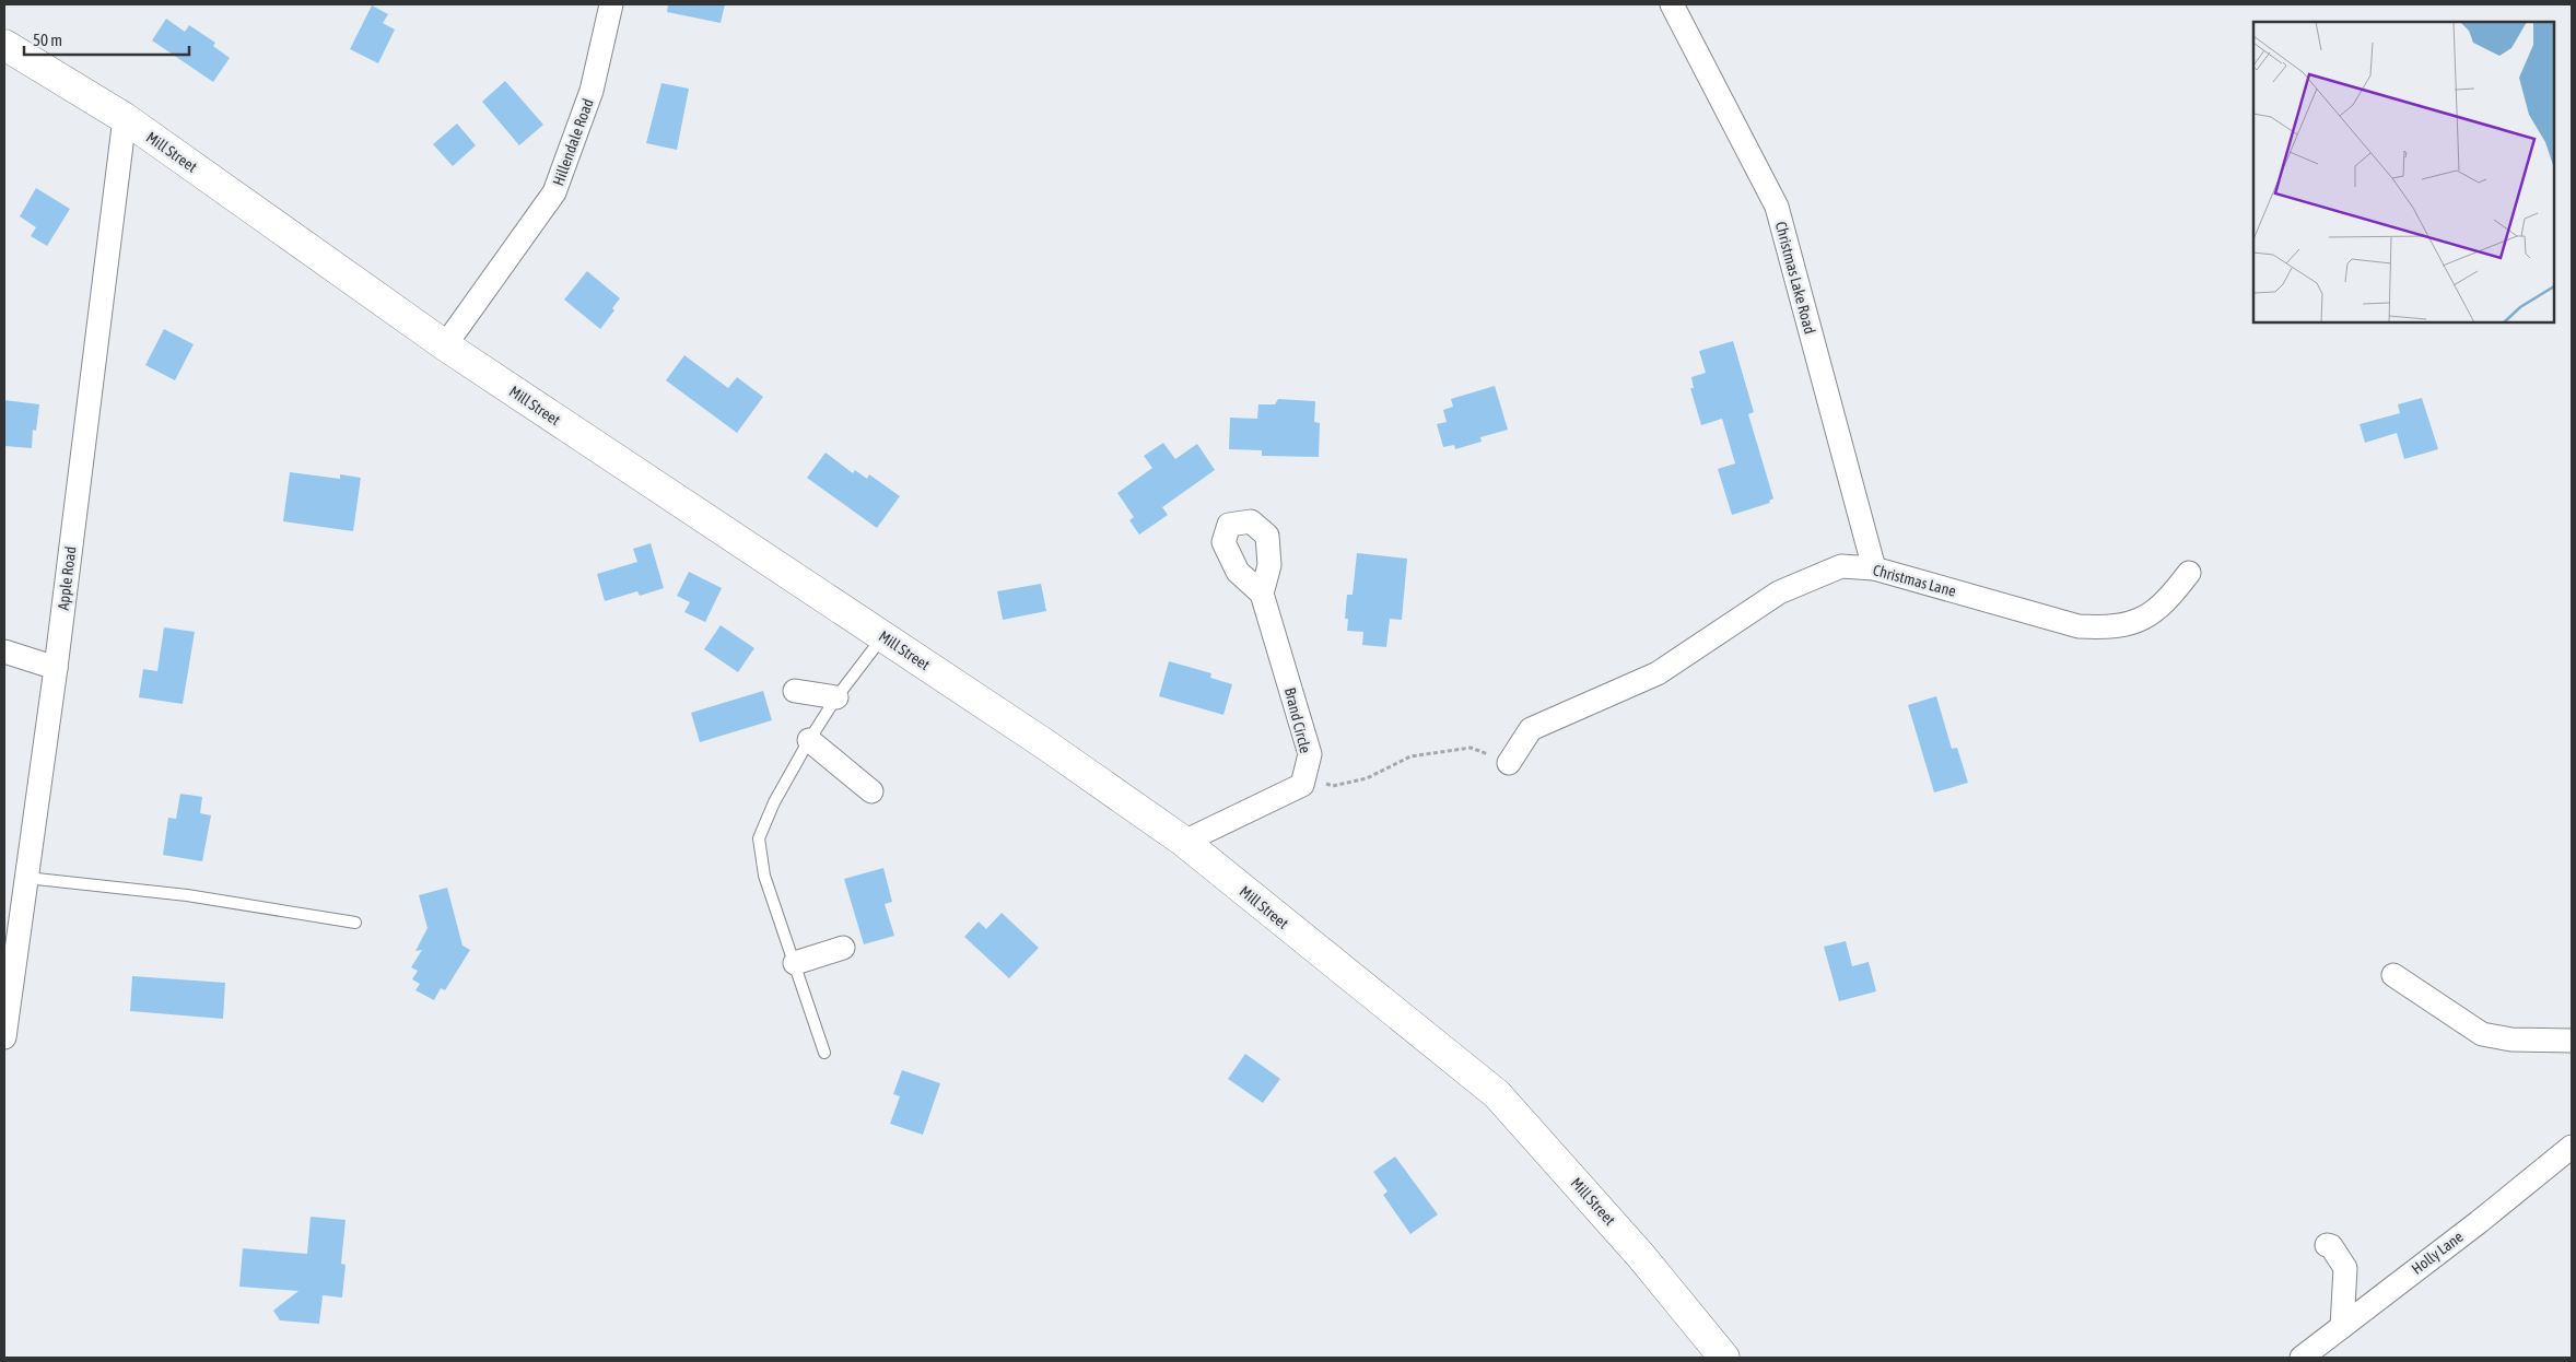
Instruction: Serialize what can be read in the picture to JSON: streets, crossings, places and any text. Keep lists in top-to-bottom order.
{
  "streets": {
    "main road": ["Mill Street"],
    "street": [
      "Hillendale Road",
      "Christmas Lake Road",
      "Apple Road",
      "Christmas Lane",
      "Brand Circle",
      "Holly Lane"
    ]
  },
  "crossings": [
    ["Hillendale Road", "Mill Street"],
    ["Mill Street", "Apple Road"],
    ["Christmas Lake Road", "Christmas Lane"]
  ],
  "scale_bar": "50 m"
}
